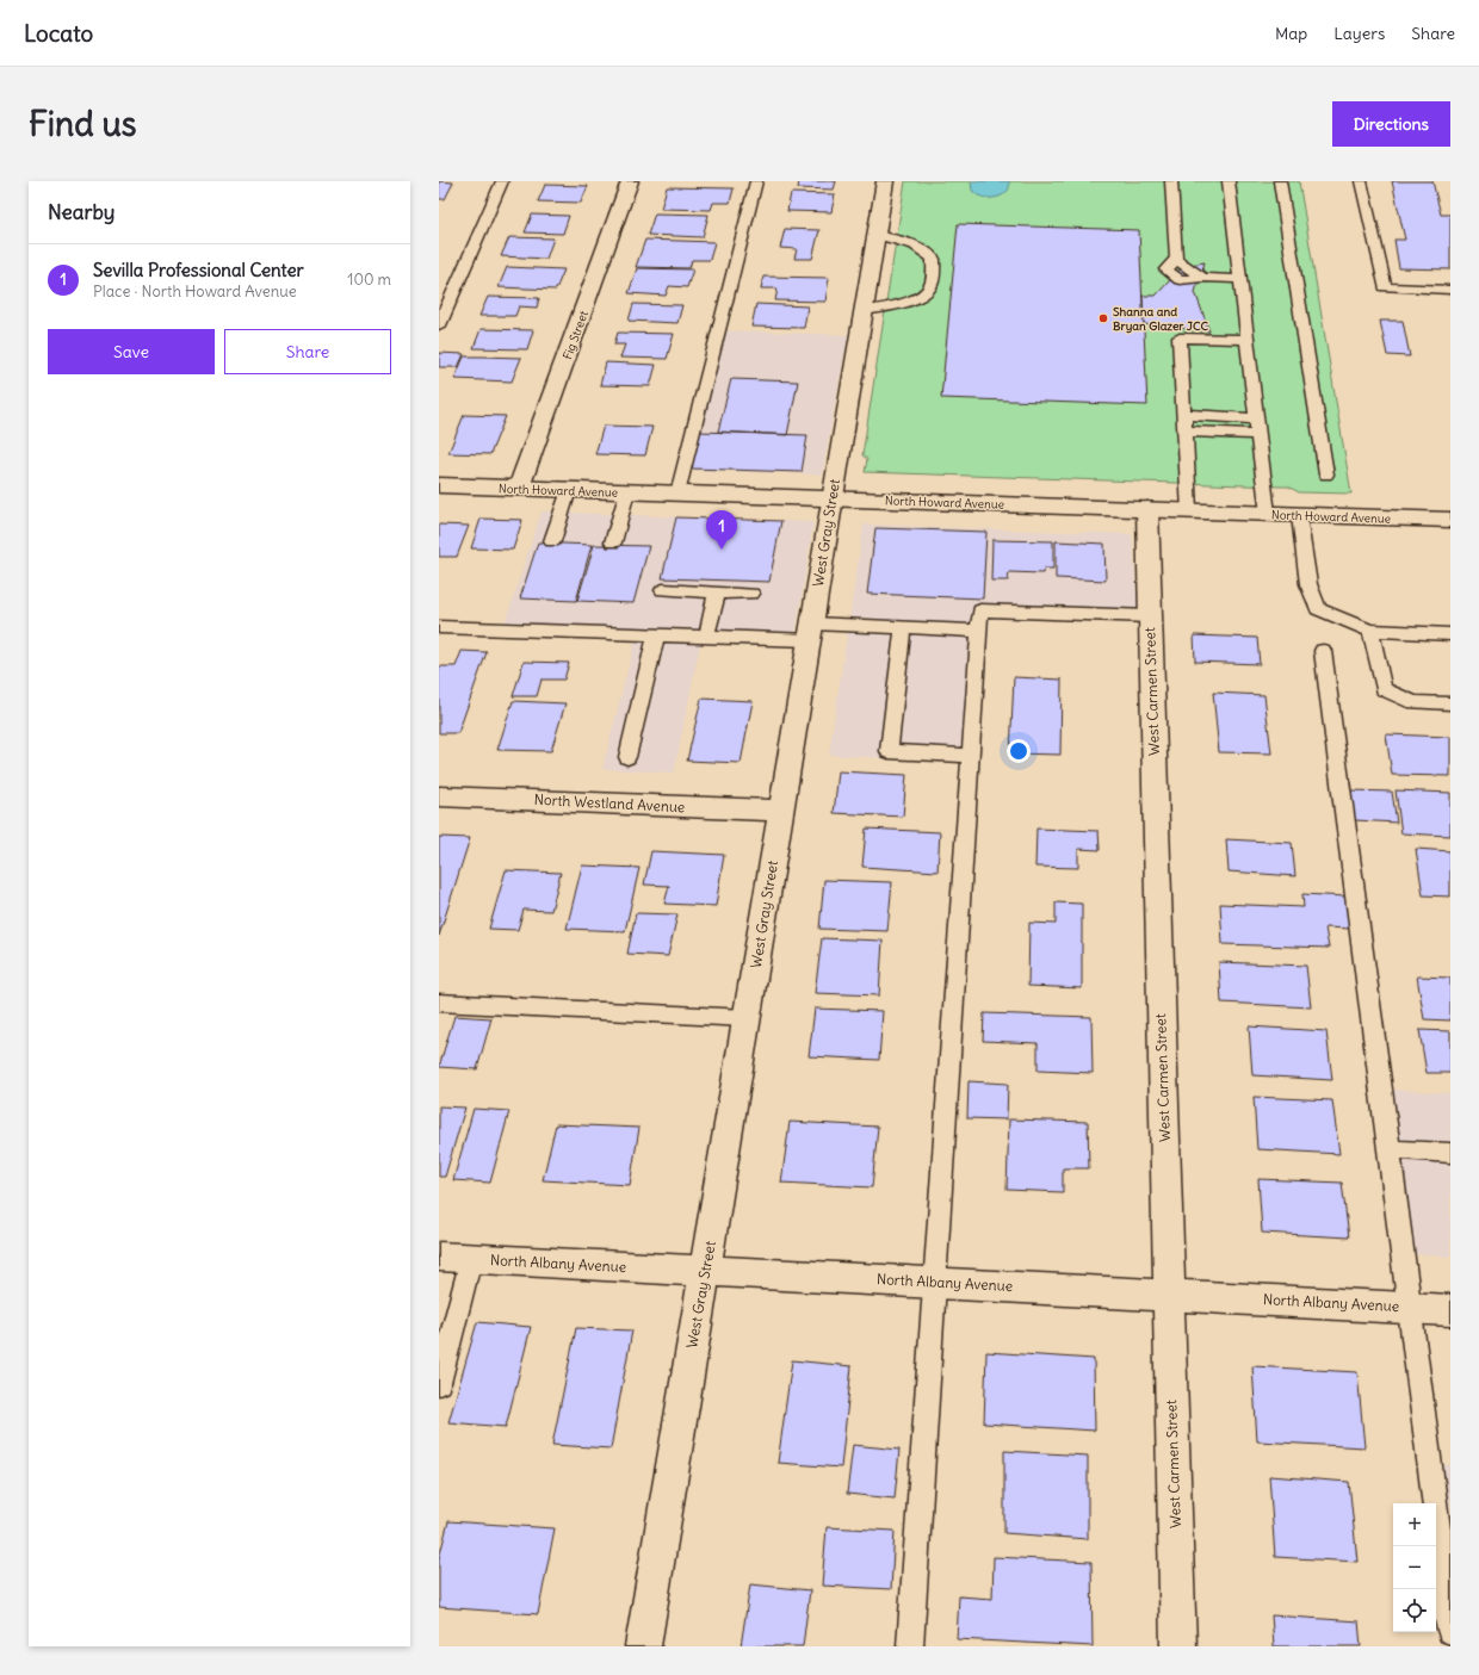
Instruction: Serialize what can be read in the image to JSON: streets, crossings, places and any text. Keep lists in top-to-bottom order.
{
  "streets": {
    "street": [
      "Fig Street",
      "North Howard Avenue",
      "West Gray Street",
      "West Carmen Street",
      "North Westland Avenue",
      "North Albany Avenue"
    ]
  },
  "crossings": [
    ["Fig Street", "North Howard Avenue"],
    ["North Howard Avenue", "West Gray Street"],
    ["North Howard Avenue", "West Carmen Street"],
    ["West Gray Street", "North Westland Avenue"],
    ["West Gray Street", "North Albany Avenue"],
    ["West Carmen Street", "North Albany Avenue"]
  ],
  "places": ["Shanna and Bryan Glazer JCC"],
  "page": {
    "header": "Locato",
    "nav": ["Map", "Layers", "Share"],
    "buttons": [
      "Directions",
      ["Save", "Share"]
    ],
    "title": "Find us",
    "heading": "Nearby",
    "list": [
      {
        "mark": "1",
        "name": "Sevilla Professional Center",
        "note": "Place · North Howard Avenue",
        "value": "100 m"
      }
    ],
    "pins": "1",
    "map_buttons": ["+", "−"]
  }
}
